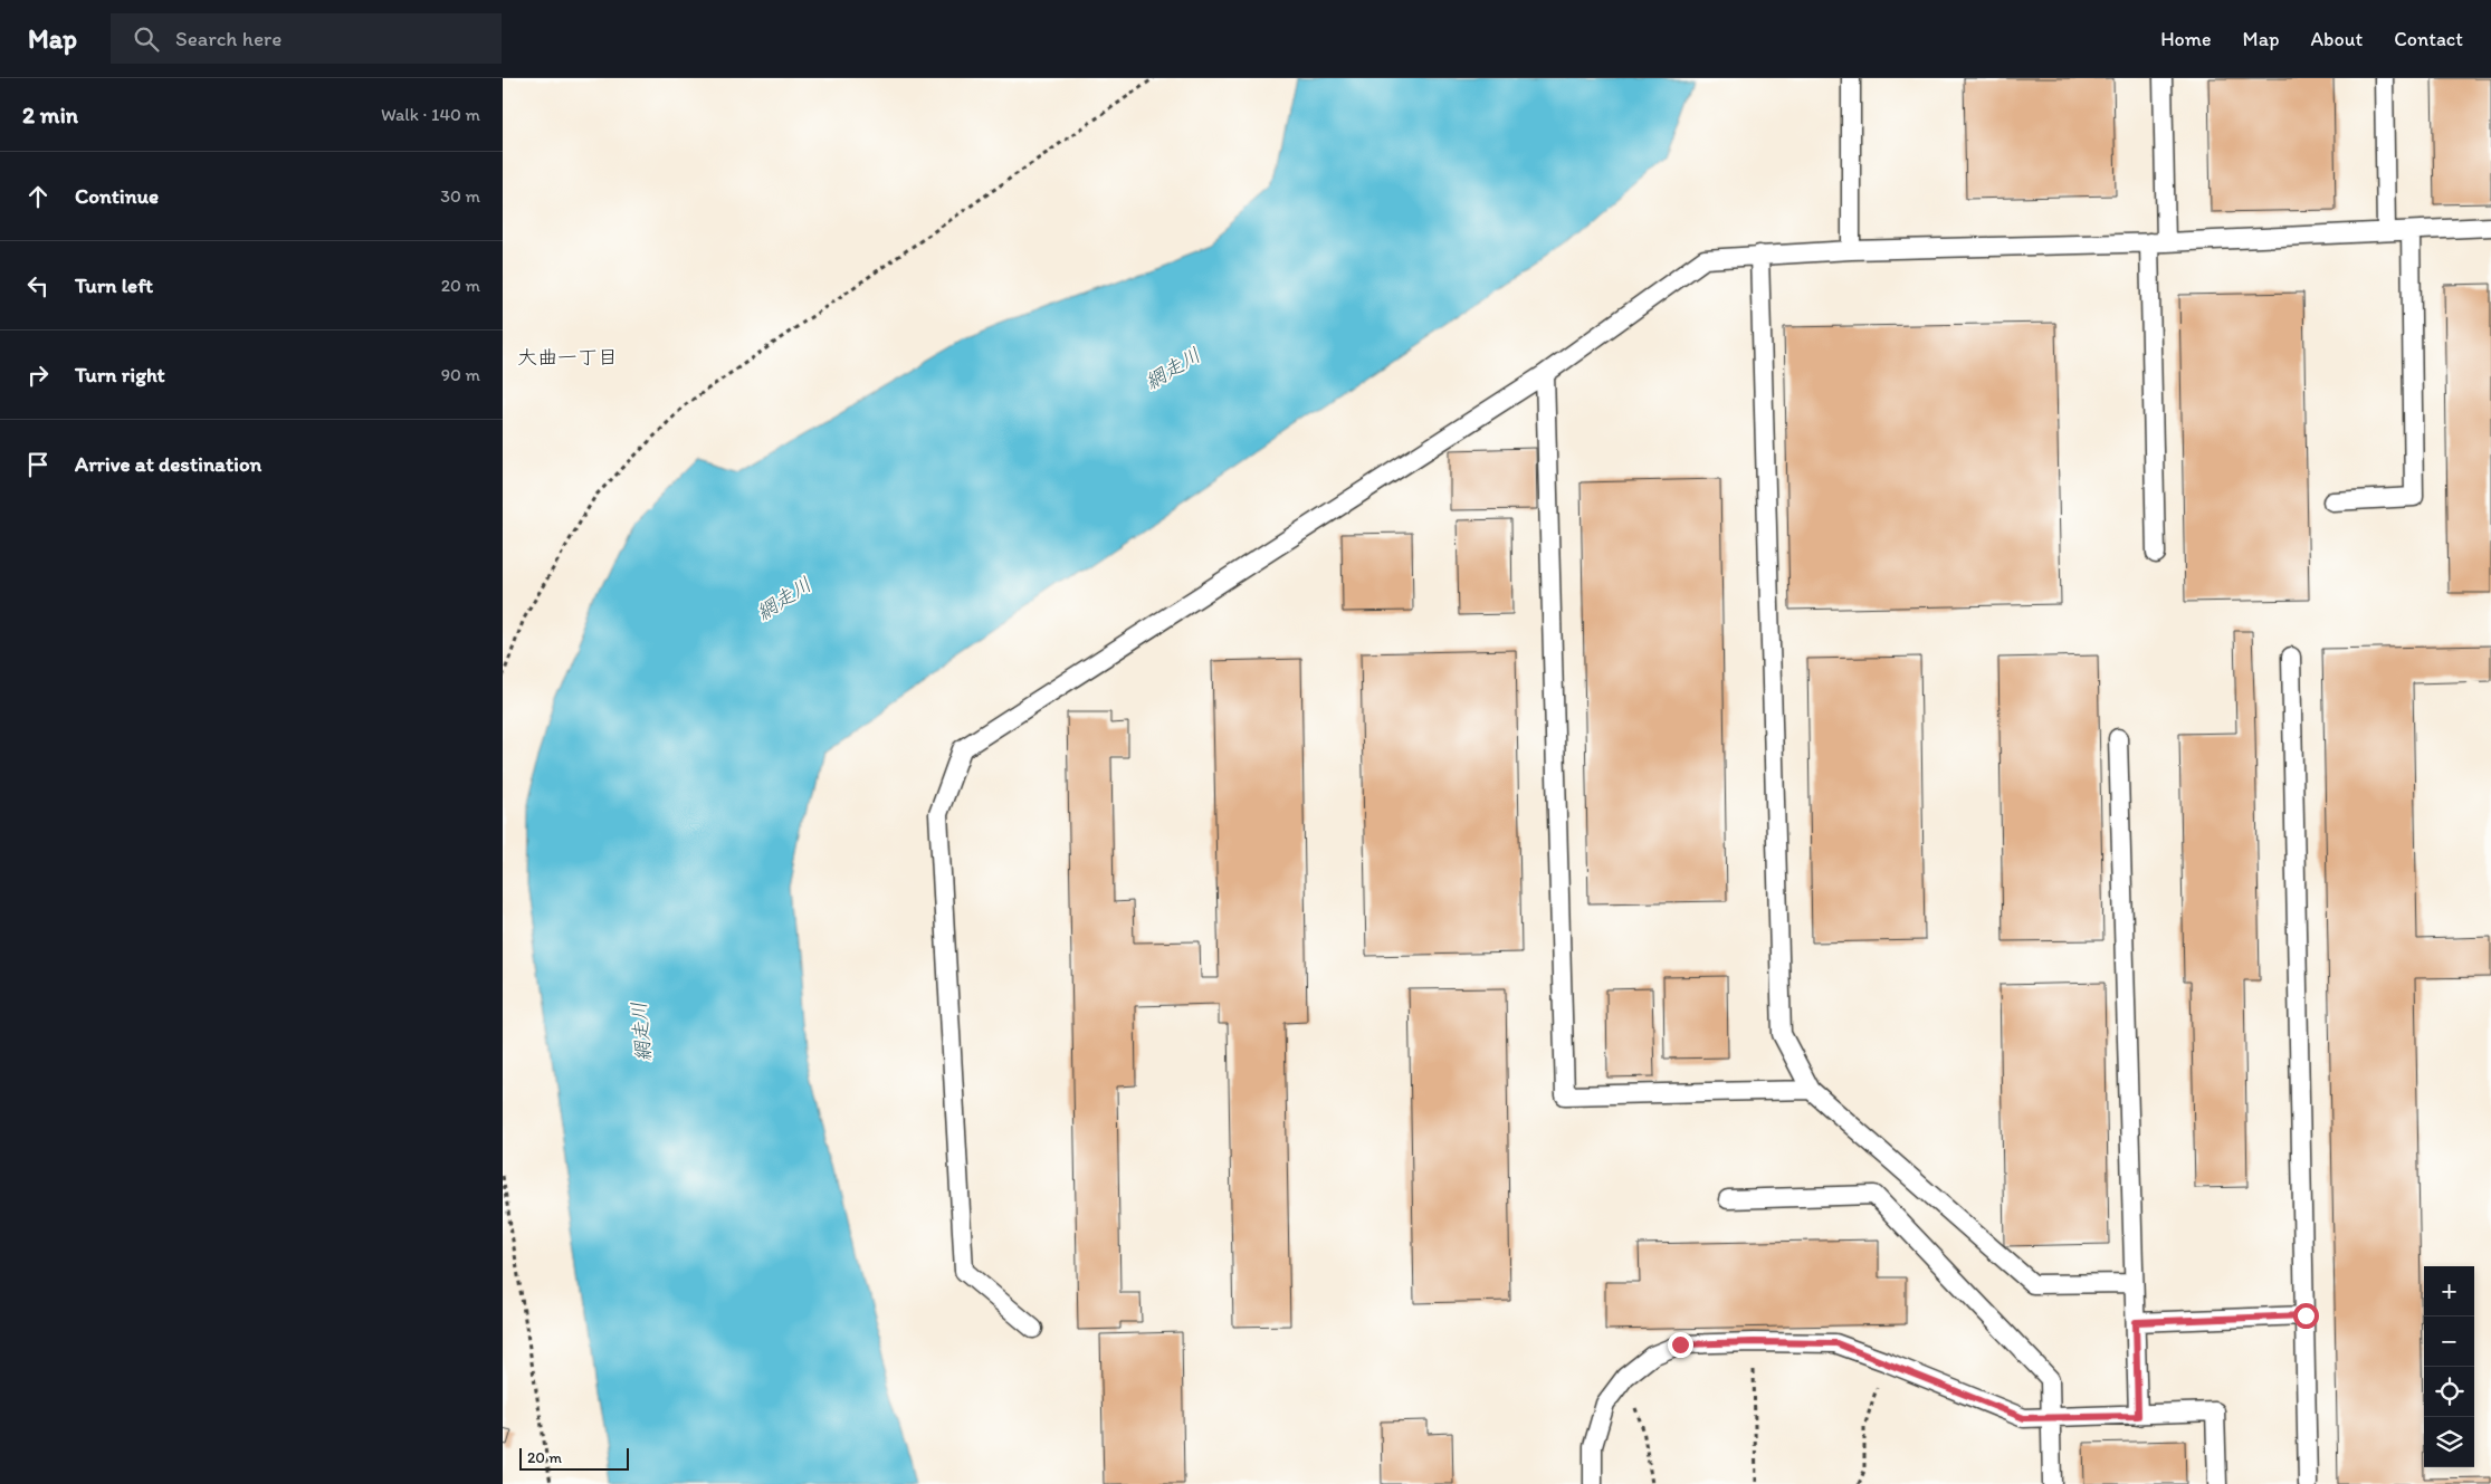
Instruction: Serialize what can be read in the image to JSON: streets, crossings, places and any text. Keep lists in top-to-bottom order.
{
  "districts": ["大曲一丁目"],
  "water": ["網走川"],
  "scale_bar": "20 m",
  "page": {
    "header": "Map",
    "search": "Search here",
    "nav": [
      "Home",
      "Map",
      "About",
      "Contact"
    ],
    "heading": ["2 min", "Walk · 140 m"],
    "list": [
      ["Continue", "30 m"],
      ["Turn left", "20 m"],
      ["Turn right", "90 m"],
      "Arrive at destination"
    ],
    "map_buttons": ["+", "−"],
    "scale": "20 m"
  }
}
